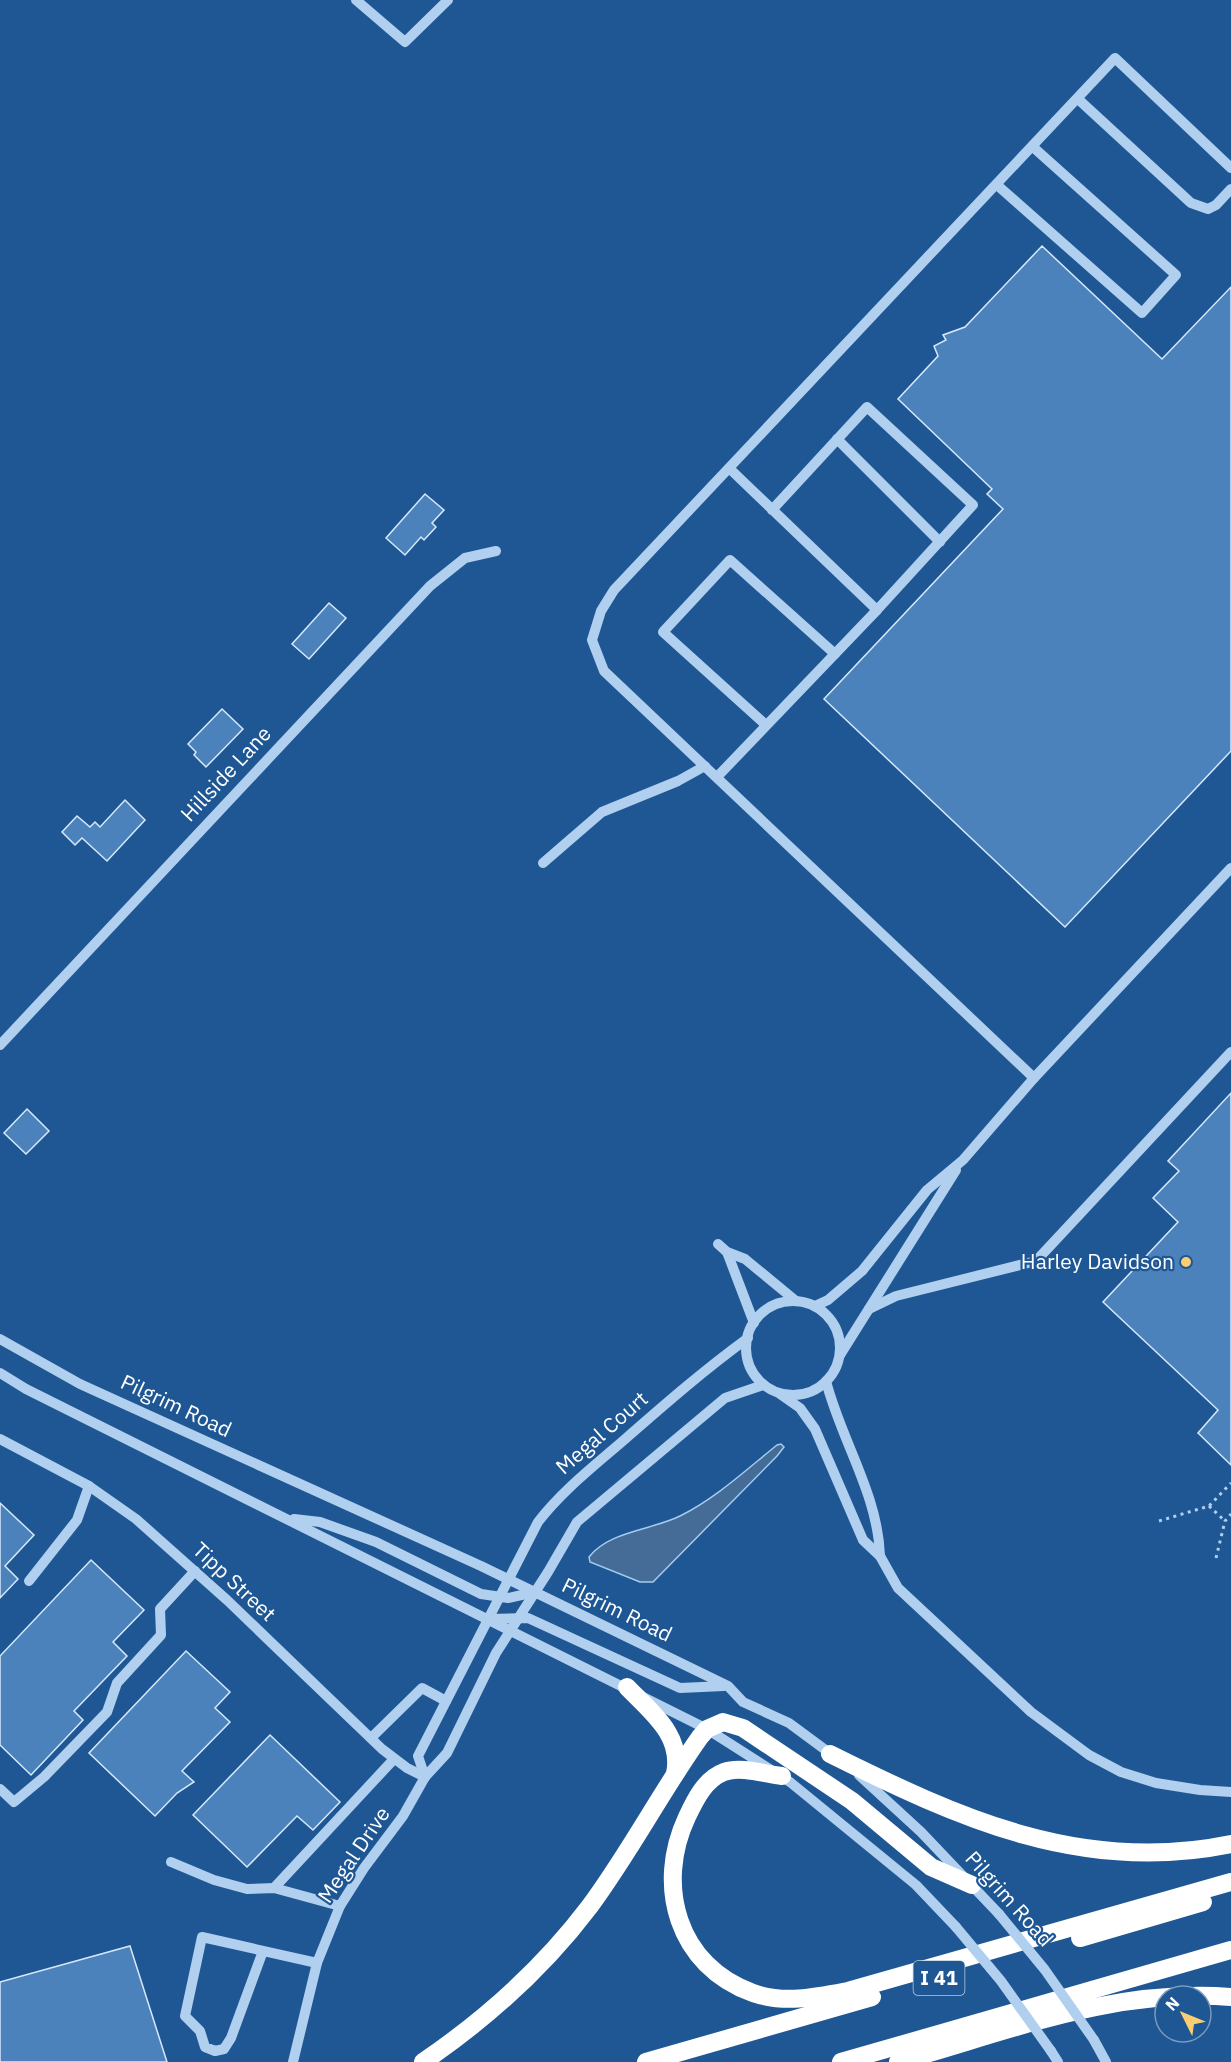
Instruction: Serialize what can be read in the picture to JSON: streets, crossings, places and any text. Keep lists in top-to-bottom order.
{
  "streets": {
    "highway": ["I 41"],
    "street": [
      "Hillside Lane",
      "Pilgrim Road",
      "Megal Court",
      "Tipp Street",
      "Megal Drive"
    ]
  },
  "crossings": [
    ["Pilgrim Road", "Megal Court"],
    ["Pilgrim Road", "Megal Drive"],
    ["Tipp Street", "Megal Drive"]
  ],
  "places": ["Harley Davidson"],
  "north": "top left"
}
